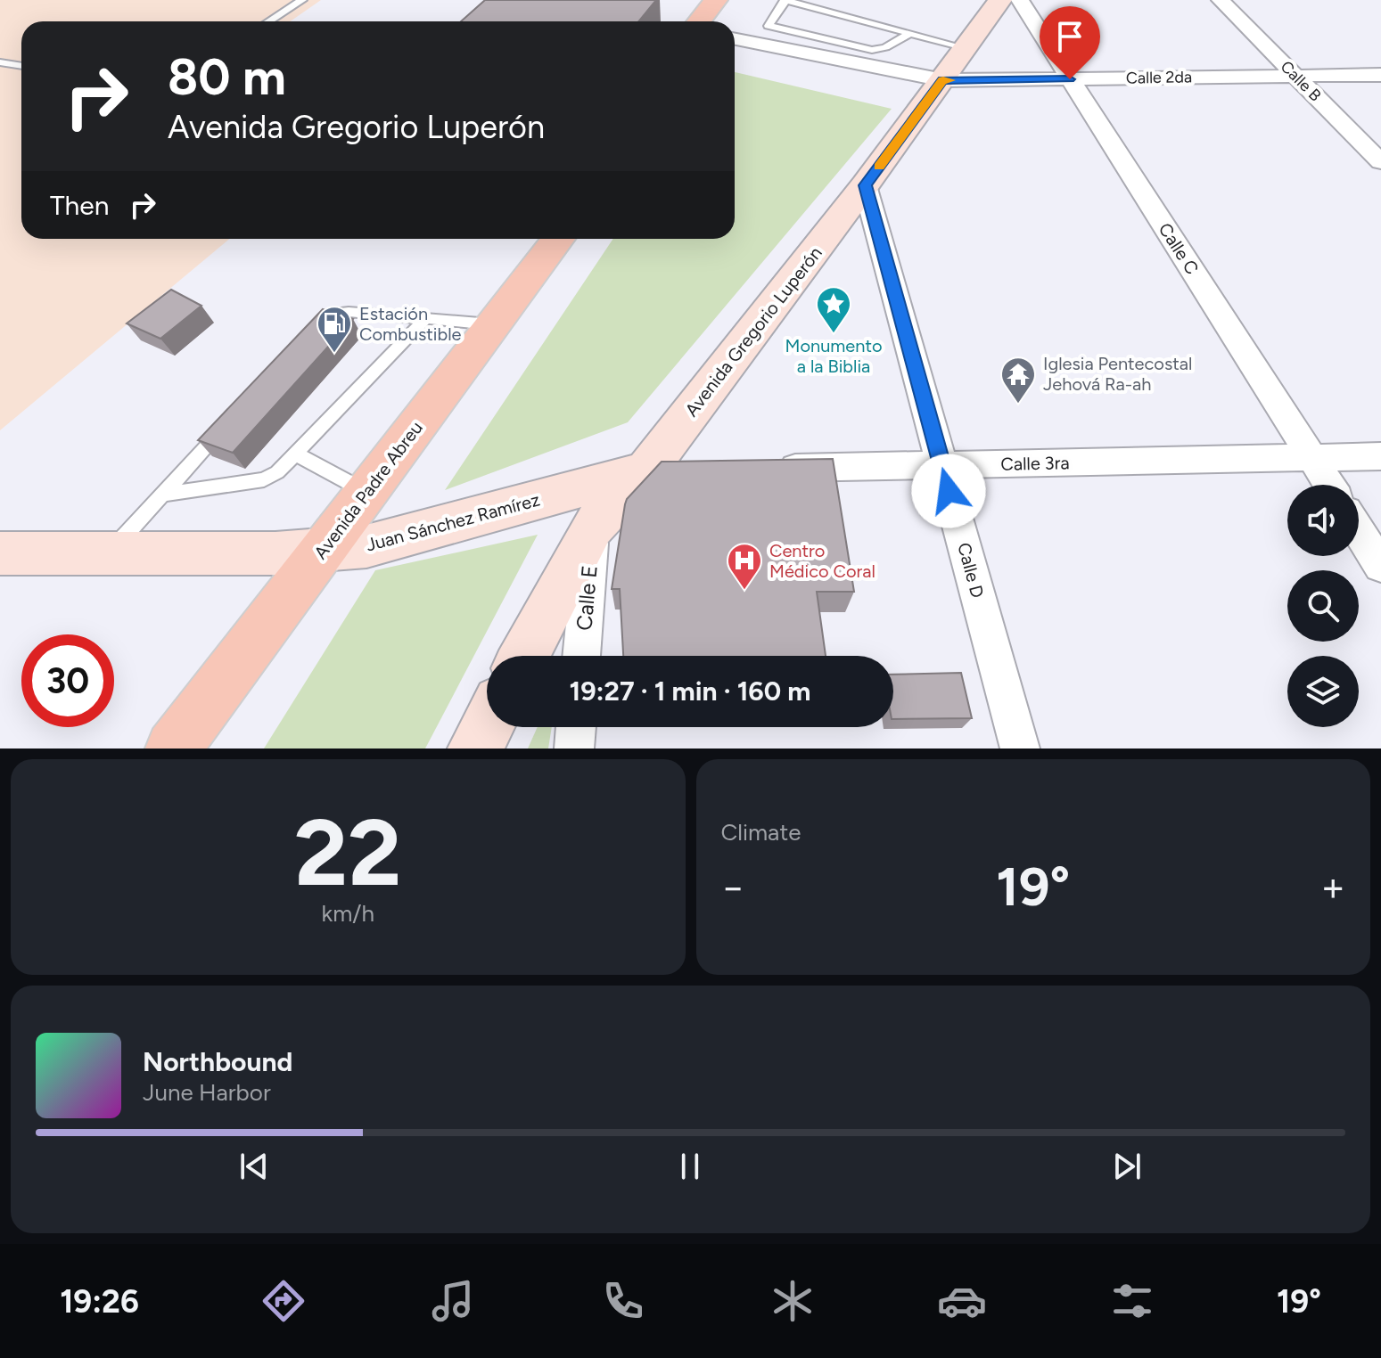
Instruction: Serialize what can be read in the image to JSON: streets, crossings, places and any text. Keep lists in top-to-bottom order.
{
  "streets": {
    "main road": ["Avenida Gregorio Luperón", "Avenida Padre Abreu", "Juan Sánchez Ramírez"],
    "street": [
      "Calle 2da",
      "Calle B",
      "Calle C",
      "Calle 3ra",
      "Calle D",
      "Calle E"
    ]
  },
  "crossings": [
    ["Calle 2da", "Calle B"],
    ["Calle 2da", "Calle C"],
    ["Calle 2da", "Avenida Gregorio Luperón"],
    ["Calle C", "Calle 3ra"],
    ["Avenida Gregorio Luperón", "Juan Sánchez Ramírez"],
    ["Avenida Gregorio Luperón", "Calle D"],
    ["Avenida Gregorio Luperón", "Calle E"],
    ["Calle 3ra", "Calle D"],
    ["Avenida Padre Abreu", "Juan Sánchez Ramírez"]
  ],
  "places": {
    "place": ["Monumento a la Biblia"],
    "fuel station": ["Estación Combustible"],
    "temple": ["Iglesia Pentecostal Jehová Ra-ah"],
    "hospital": ["Centro Médico Coral"]
  },
  "page": {
    "turn": ["80 m", "Avenida Gregorio Luperón"],
    "then": "Then",
    "limit": "30",
    "trip": "19:27 · 1 min · 160 m",
    "tile": [
      ["22", "km/h"],
      "Climate"
    ],
    "heat": ["−", "19°", "+"],
    "song": ["Northbound", "June Harbor"],
    "tabs": ["19:26", "19°"]
  }
}
